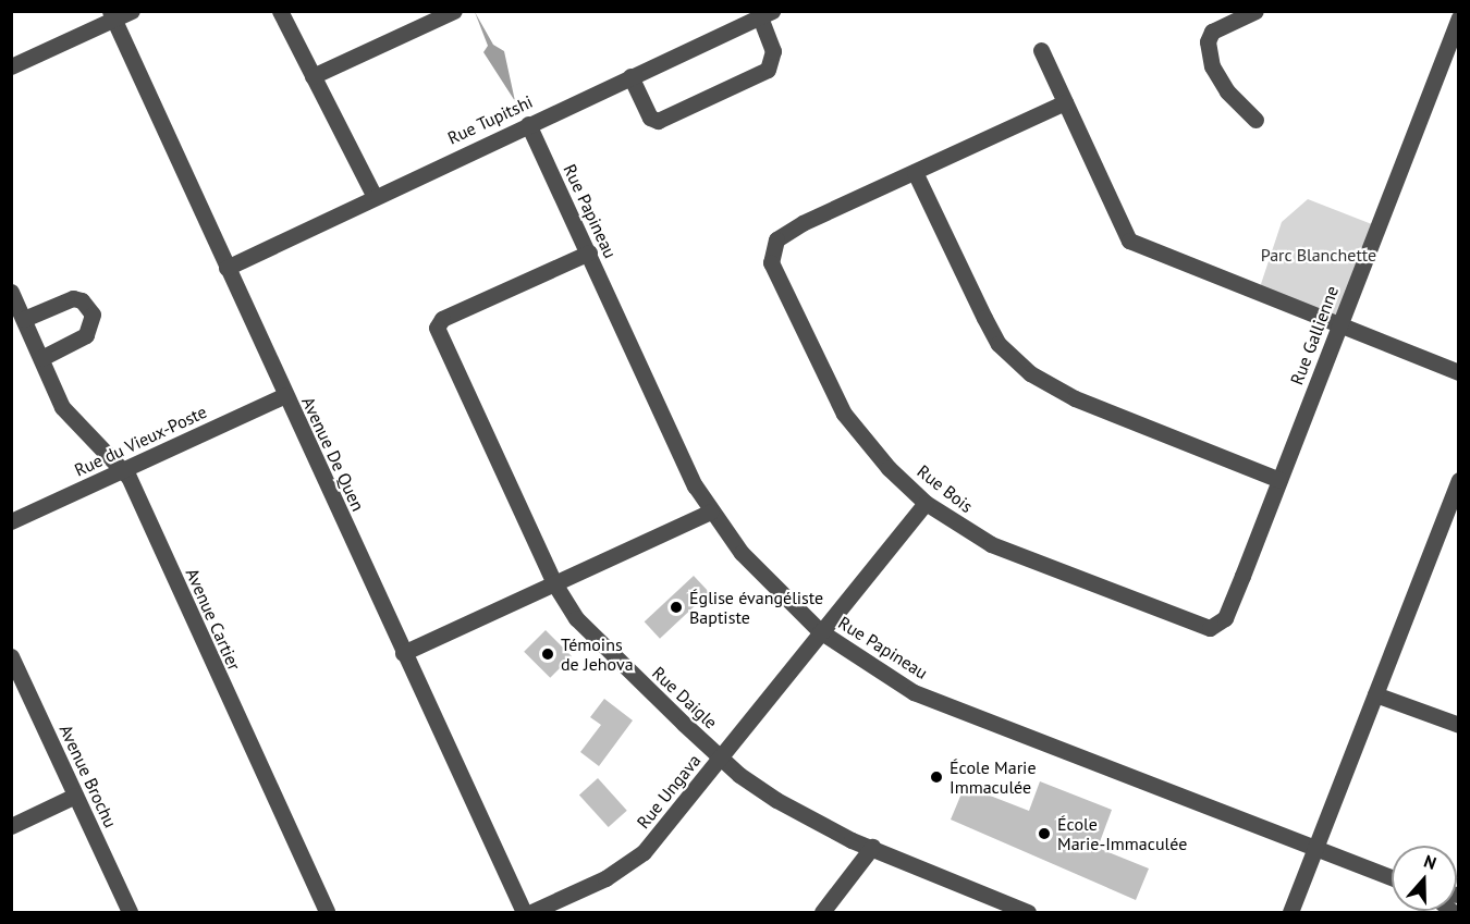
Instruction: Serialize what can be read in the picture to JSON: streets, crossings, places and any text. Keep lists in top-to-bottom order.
{
  "streets": {
    "street": [
      "Rue Tupitshi",
      "Rue Papineau",
      "Rue Gallienne",
      "Rue du Vieux-Poste",
      "Avenue De Quen",
      "Rue Bois",
      "Avenue Cartier",
      "Rue Daigle",
      "Avenue Brochu",
      "Rue Ungava"
    ]
  },
  "crossings": [
    ["Rue Tupitshi", "Rue Papineau"],
    ["Rue Tupitshi", "Avenue De Quen"],
    ["Rue Papineau", "Rue Daigle"],
    ["Rue Papineau", "Rue Ungava"],
    ["Rue Gallienne", "Rue Bois"],
    ["Rue du Vieux-Poste", "Avenue De Quen"],
    ["Rue du Vieux-Poste", "Avenue Cartier"],
    ["Rue Bois", "Rue Ungava"],
    ["Rue Daigle", "Rue Ungava"]
  ],
  "parks": ["Parc Blanchette"],
  "places": [
    "Église évangéliste Baptiste",
    "Témoins de Jehova",
    "École Marie Immaculée",
    "École Marie-Immaculée"
  ],
  "north": "top"
}
